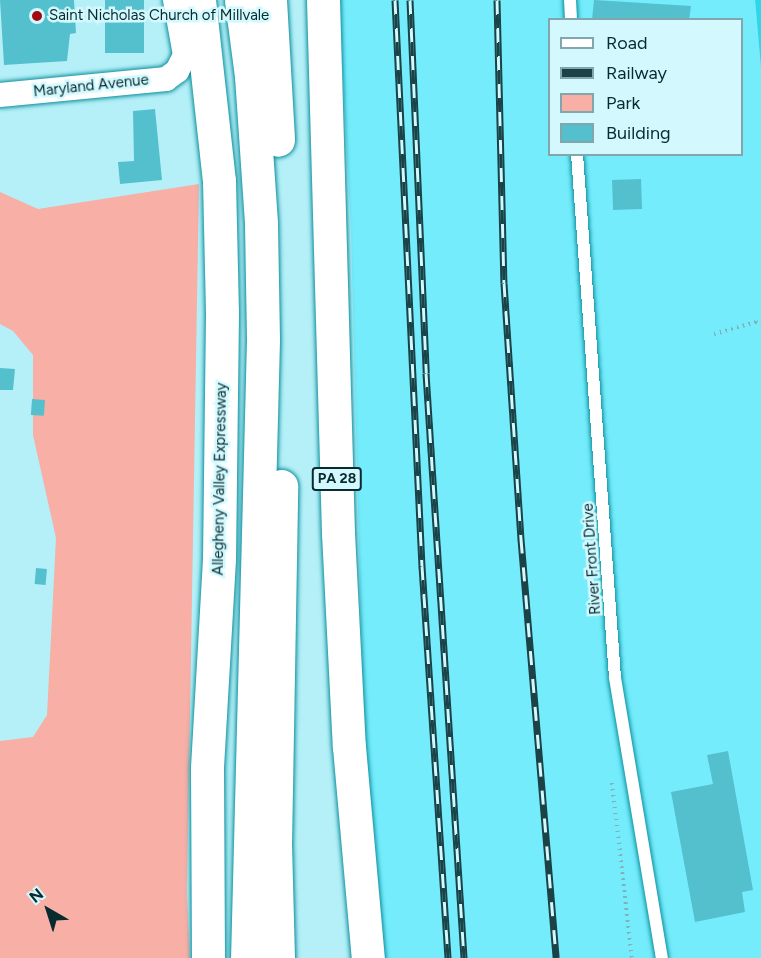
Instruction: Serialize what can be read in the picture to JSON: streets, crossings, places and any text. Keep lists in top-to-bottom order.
{
  "streets": {
    "highway": ["Allegheny Valley Expressway", "PA 28"],
    "street": ["Maryland Avenue"],
    "lane": ["River Front Drive"]
  },
  "places": ["Saint Nicholas Church of Millvale"],
  "legend": [
    "Road",
    "Railway",
    "Park",
    "Building"
  ],
  "north": "top left"
}
